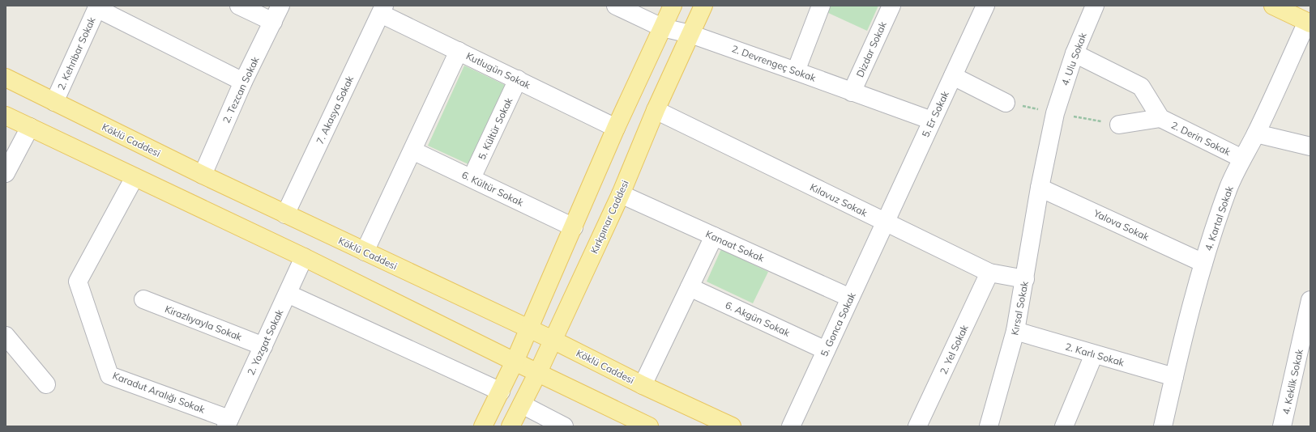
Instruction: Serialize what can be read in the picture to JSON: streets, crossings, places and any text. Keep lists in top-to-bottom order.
{
  "streets": {
    "main road": ["Köklü Caddesi", "Kırkpınar Caddesi"],
    "street": [
      "Dizdar Sokak",
      "2. Kehribar Sokak",
      "4. Ulu Sokak",
      "2. Devrengeç Sokak",
      "Kutlugün Sokak",
      "2. Tezcan Sokak",
      "7. Akasya Sokak",
      "5. Er Sokak",
      "5. Kültür Sokak",
      "2. Derin Sokak",
      "6. Kültür Sokak",
      "Kılavuz Sokak",
      "4. Kartal Sokak",
      "Yalova Sokak",
      "Kanaat Sokak",
      "Kırsal Sokak",
      "6. Akgün Sokak",
      "Kirazlıyayla Sokak",
      "5. Gonca Sokak",
      "2. Yozgat Sokak",
      "2. Yel Sokak",
      "2. Karlı Sokak",
      "4. Keklik Sokak",
      "Karadut Aralığı Sokak"
    ]
  },
  "crossings": [
    ["Dizdar Sokak", "2. Devrengeç Sokak"],
    ["2. Kehribar Sokak", "Köklü Caddesi"],
    ["4. Ulu Sokak", "2. Derin Sokak"],
    ["4. Ulu Sokak", "Yalova Sokak"],
    ["4. Ulu Sokak", "Kırsal Sokak"],
    ["2. Devrengeç Sokak", "5. Er Sokak"],
    ["2. Devrengeç Sokak", "Kırkpınar Caddesi"],
    ["Kutlugün Sokak", "7. Akasya Sokak"],
    ["Kutlugün Sokak", "5. Kültür Sokak"],
    ["2. Tezcan Sokak", "Köklü Caddesi"],
    ["7. Akasya Sokak", "Köklü Caddesi"],
    ["5. Er Sokak", "Kılavuz Sokak"],
    ["5. Er Sokak", "5. Gonca Sokak"],
    ["5. Kültür Sokak", "6. Kültür Sokak"],
    ["2. Derin Sokak", "4. Kartal Sokak"],
    ["Köklü Caddesi", "Kırkpınar Caddesi"],
    ["Kılavuz Sokak", "Kırkpınar Caddesi"],
    ["Kılavuz Sokak", "Kırsal Sokak"],
    ["Kılavuz Sokak", "5. Gonca Sokak"],
    ["Kılavuz Sokak", "2. Yel Sokak"],
    ["Kırkpınar Caddesi", "Kanaat Sokak"],
    ["4. Kartal Sokak", "Yalova Sokak"],
    ["4. Kartal Sokak", "2. Karlı Sokak"],
    ["Yalova Sokak", "Kırsal Sokak"],
    ["Kanaat Sokak", "5. Gonca Sokak"],
    ["Kırsal Sokak", "2. Karlı Sokak"],
    ["6. Akgün Sokak", "5. Gonca Sokak"],
    ["Kirazlıyayla Sokak", "2. Yozgat Sokak"],
    ["2. Yozgat Sokak", "Karadut Aralığı Sokak"]
  ]
}
